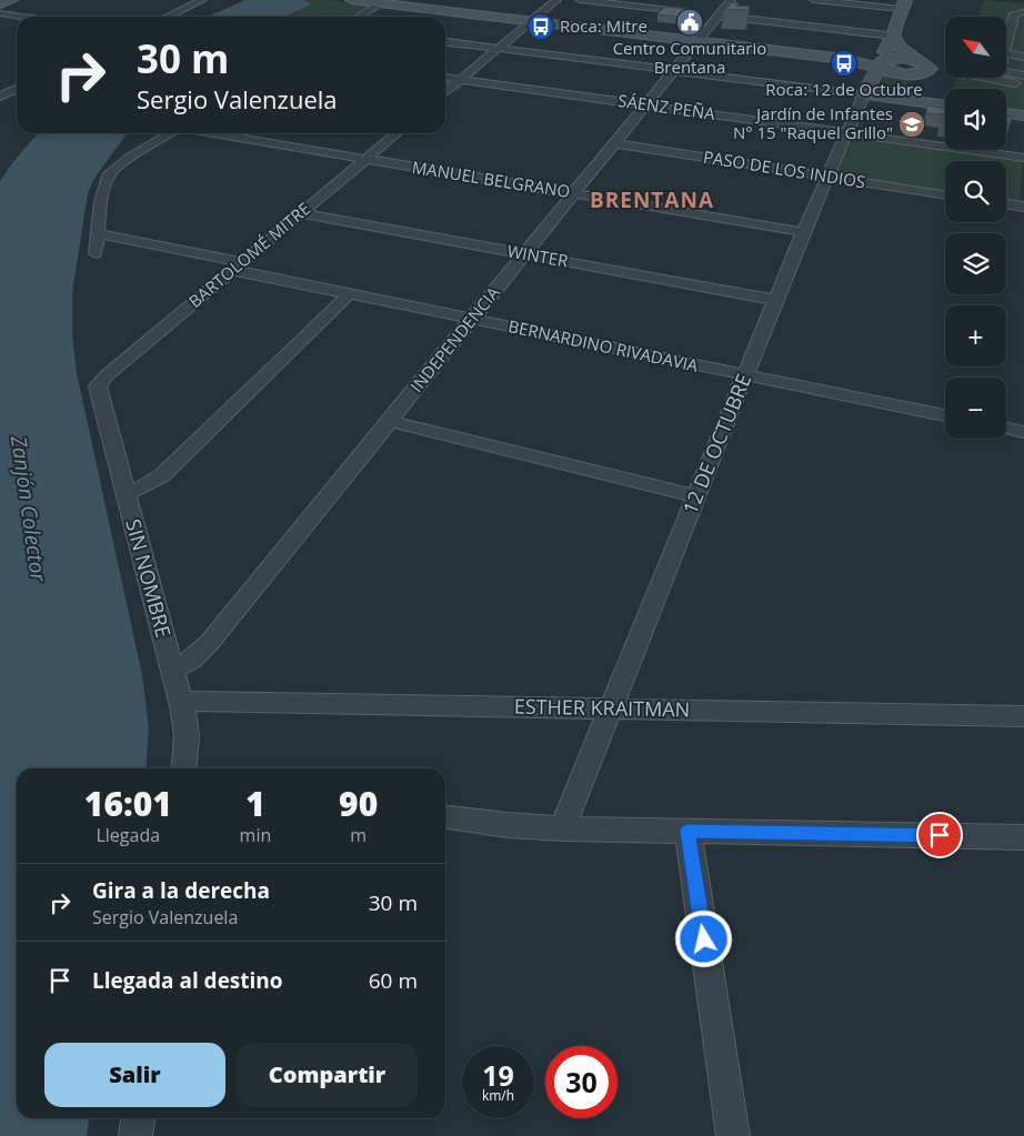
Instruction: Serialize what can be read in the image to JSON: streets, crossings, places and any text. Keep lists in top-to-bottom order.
{
  "streets": {
    "main road": ["12 DE OCTUBRE"],
    "street": [
      "SÁENZ PEÑA",
      "PASO DE LOS INDIOS",
      "MANUEL BELGRANO",
      "BARTOLOMÉ MITRE",
      "WINTER",
      "INDEPENDENCIA",
      "BERNARDINO RIVADAVIA",
      "SIN NOMBRE",
      "ESTHER KRAITMAN"
    ]
  },
  "crossings": [
    ["SÁENZ PEÑA", "INDEPENDENCIA"],
    ["SÁENZ PEÑA", "12 DE OCTUBRE"],
    ["PASO DE LOS INDIOS", "INDEPENDENCIA"],
    ["PASO DE LOS INDIOS", "12 DE OCTUBRE"],
    ["MANUEL BELGRANO", "BARTOLOMÉ MITRE"],
    ["MANUEL BELGRANO", "INDEPENDENCIA"],
    ["MANUEL BELGRANO", "12 DE OCTUBRE"],
    ["BARTOLOMÉ MITRE", "WINTER"],
    ["BARTOLOMÉ MITRE", "BERNARDINO RIVADAVIA"],
    ["BARTOLOMÉ MITRE", "SIN NOMBRE"],
    ["WINTER", "INDEPENDENCIA"],
    ["WINTER", "12 DE OCTUBRE"],
    ["INDEPENDENCIA", "BERNARDINO RIVADAVIA"],
    ["INDEPENDENCIA", "SIN NOMBRE"],
    ["BERNARDINO RIVADAVIA", "12 DE OCTUBRE"],
    ["12 DE OCTUBRE", "ESTHER KRAITMAN"],
    ["SIN NOMBRE", "ESTHER KRAITMAN"]
  ],
  "districts": ["BRENTANA"],
  "water": ["Zanjón Colector"],
  "places": {
    "public building": ["Centro Comunitario Brentana"],
    "bus stop": ["Roca: Mitre", "Roca: 12 de Octubre"],
    "school or university": ["Jardín de Infantes N° 15 \"Raquel Grillo\""]
  },
  "north": "top left",
  "page": {
    "map_buttons": ["+", "−"],
    "turn": ["30 m", "Sergio Valenzuela"],
    "eta": [
      "16:01",
      "Llegada",
      "1",
      "min",
      "90",
      "m"
    ],
    "list": [
      {
        "name": "Gira a la derecha",
        "note": "Sergio Valenzuela",
        "value": "30 m"
      },
      {
        "name": "Llegada al destino",
        "value": "60 m"
      }
    ],
    "buttons": ["Salir", "Compartir"],
    "speed": "19 km/h",
    "limit": "30"
  }
}
